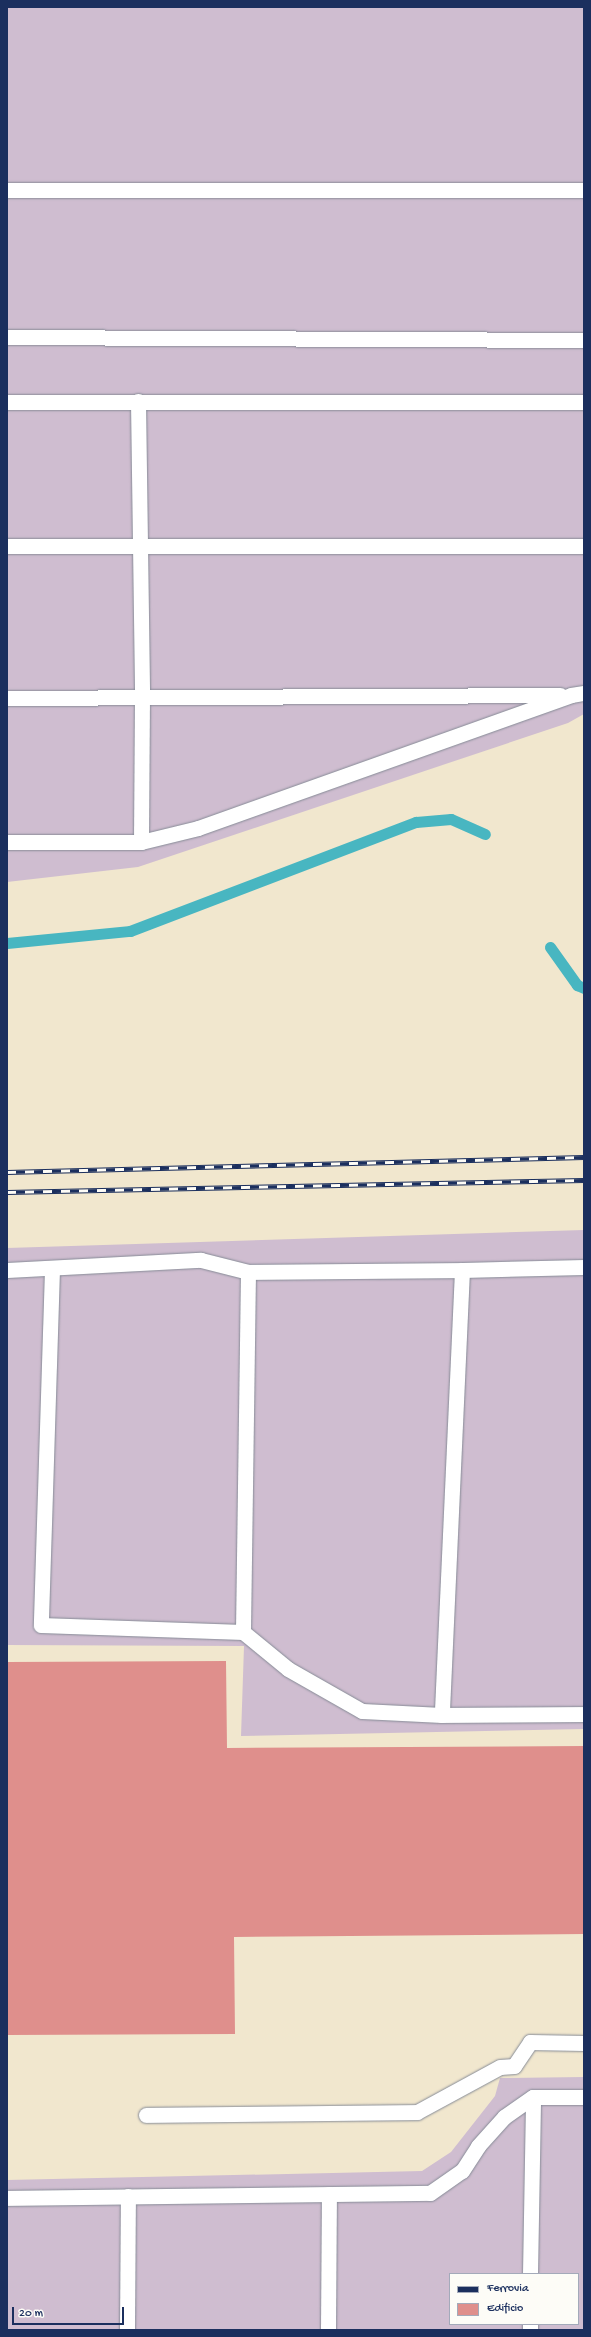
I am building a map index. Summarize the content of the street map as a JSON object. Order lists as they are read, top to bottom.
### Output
{
  "legend": ["Ferrovia", "Edificio"],
  "scale_bar": "20 m"
}
